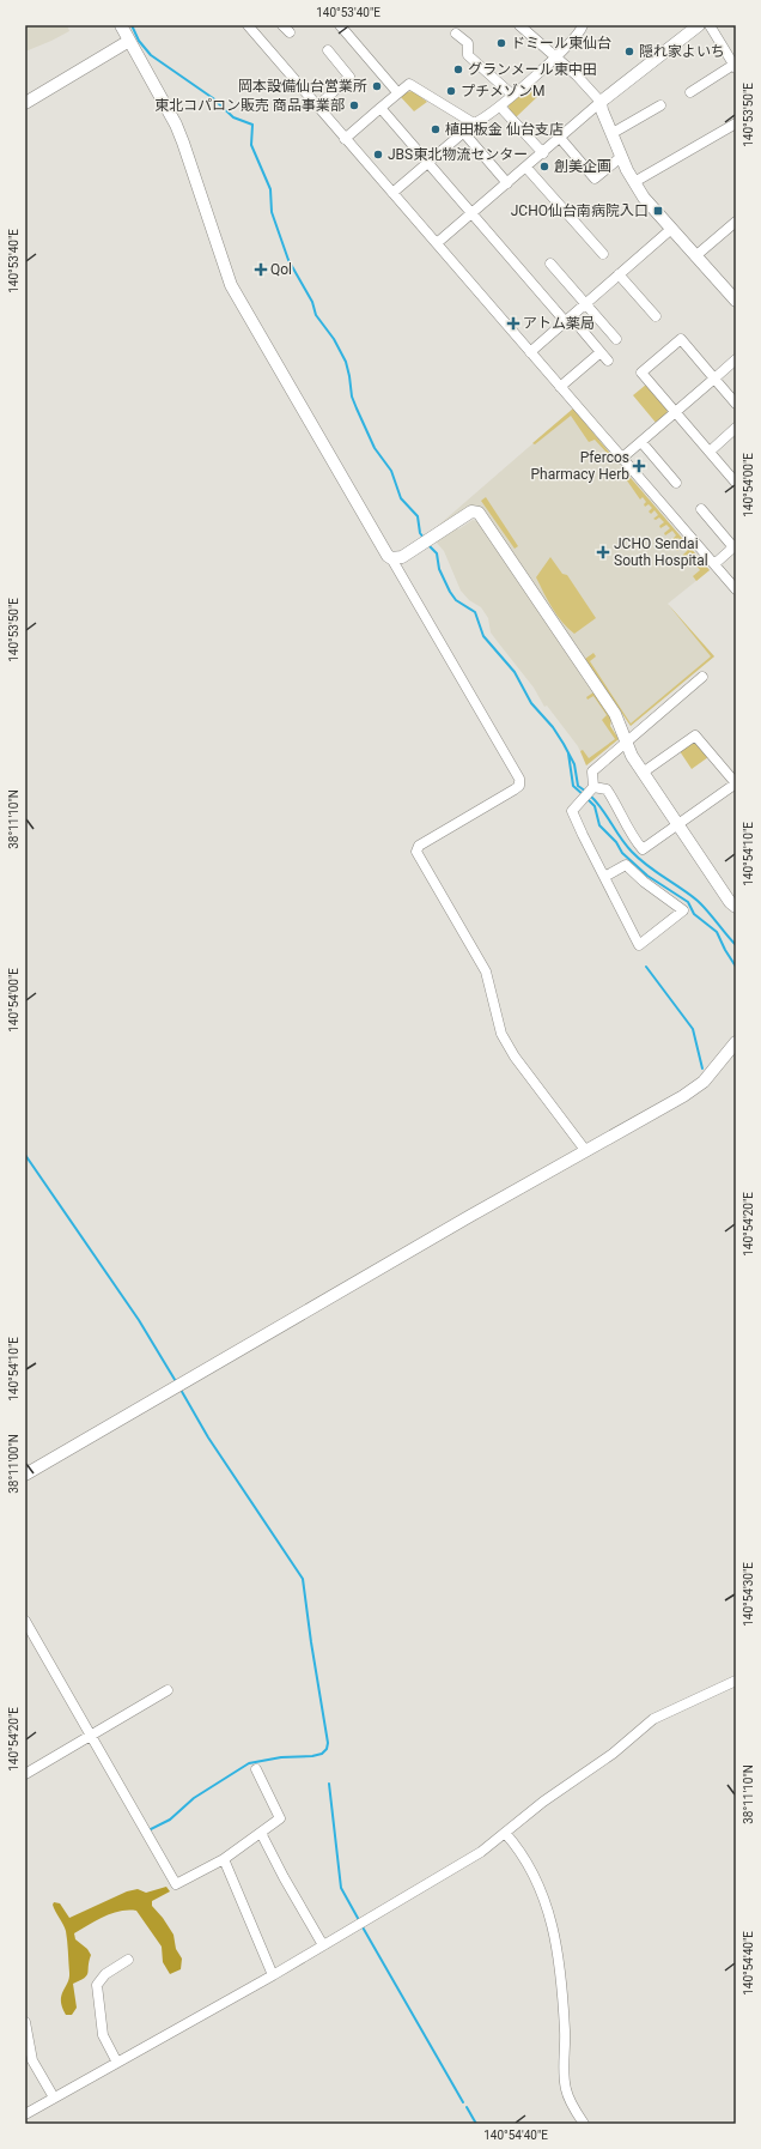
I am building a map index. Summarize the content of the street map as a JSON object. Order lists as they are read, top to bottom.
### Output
{
  "places": {
    "other": [
      "ドミール東仙台",
      "隠れ家よいち",
      "グランメール東中田",
      "岡本設備仙台営業所",
      "プチメゾンM",
      "東北コパロン販売 商品事業部",
      "植田板金 仙台支店",
      "JBS東北物流センター",
      "創美企画"
    ],
    "transit": ["JCHO仙台南病院入口"],
    "health": [
      "Qol",
      "アトム薬局",
      "Pfercos Pharmacy Herb",
      "JCHO Sendai South Hospital"
    ]
  },
  "coordinates": [
    "140°53'40\"E",
    "140°53'50\"E",
    "140°54'00\"E",
    "38°11'10\"N",
    "140°54'10\"E",
    "140°54'20\"E",
    "38°11'00\"N",
    "140°54'30\"E",
    "140°54'40\"E"
  ]
}
